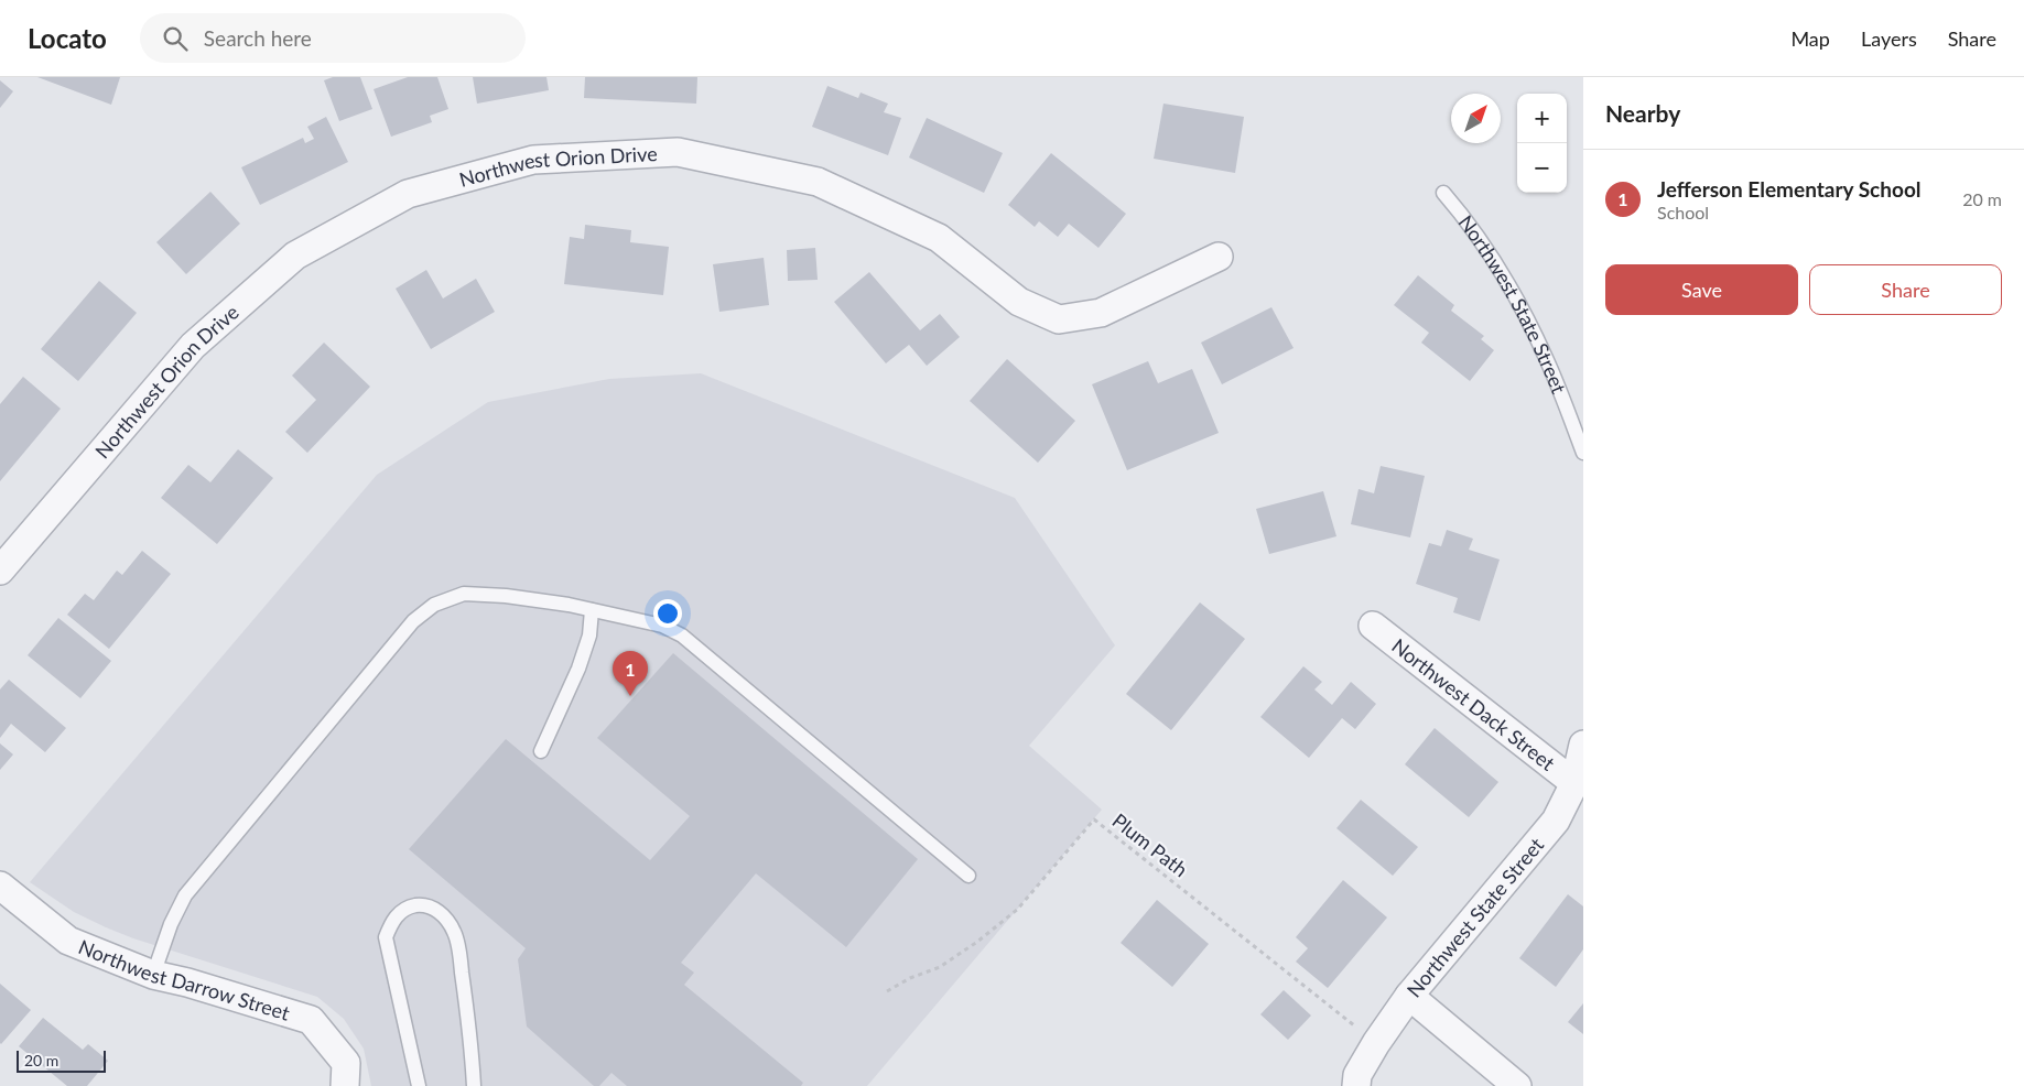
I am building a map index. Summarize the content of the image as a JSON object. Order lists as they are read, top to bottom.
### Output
{
  "streets": {
    "street": [
      "Northwest Orion Drive",
      "Northwest State Street",
      "Northwest Dack Street",
      "Northwest Darrow Street"
    ],
    "path": ["Plum Path"]
  },
  "crossings": [
    ["Northwest State Street", "Northwest Dack Street"],
    ["Northwest State Street", "Plum Path"]
  ],
  "scale_bar": "20 m",
  "north": "top right",
  "page": {
    "header": "Locato",
    "search": "Search here",
    "nav": ["Map", "Layers", "Share"],
    "heading": "Nearby",
    "map_buttons": ["+", "−"],
    "list": [
      {
        "mark": "1",
        "name": "Jefferson Elementary School",
        "note": "School",
        "value": "20 m"
      }
    ],
    "buttons": ["Save", "Share"],
    "pins": "1",
    "scale": "20 m"
  }
}
